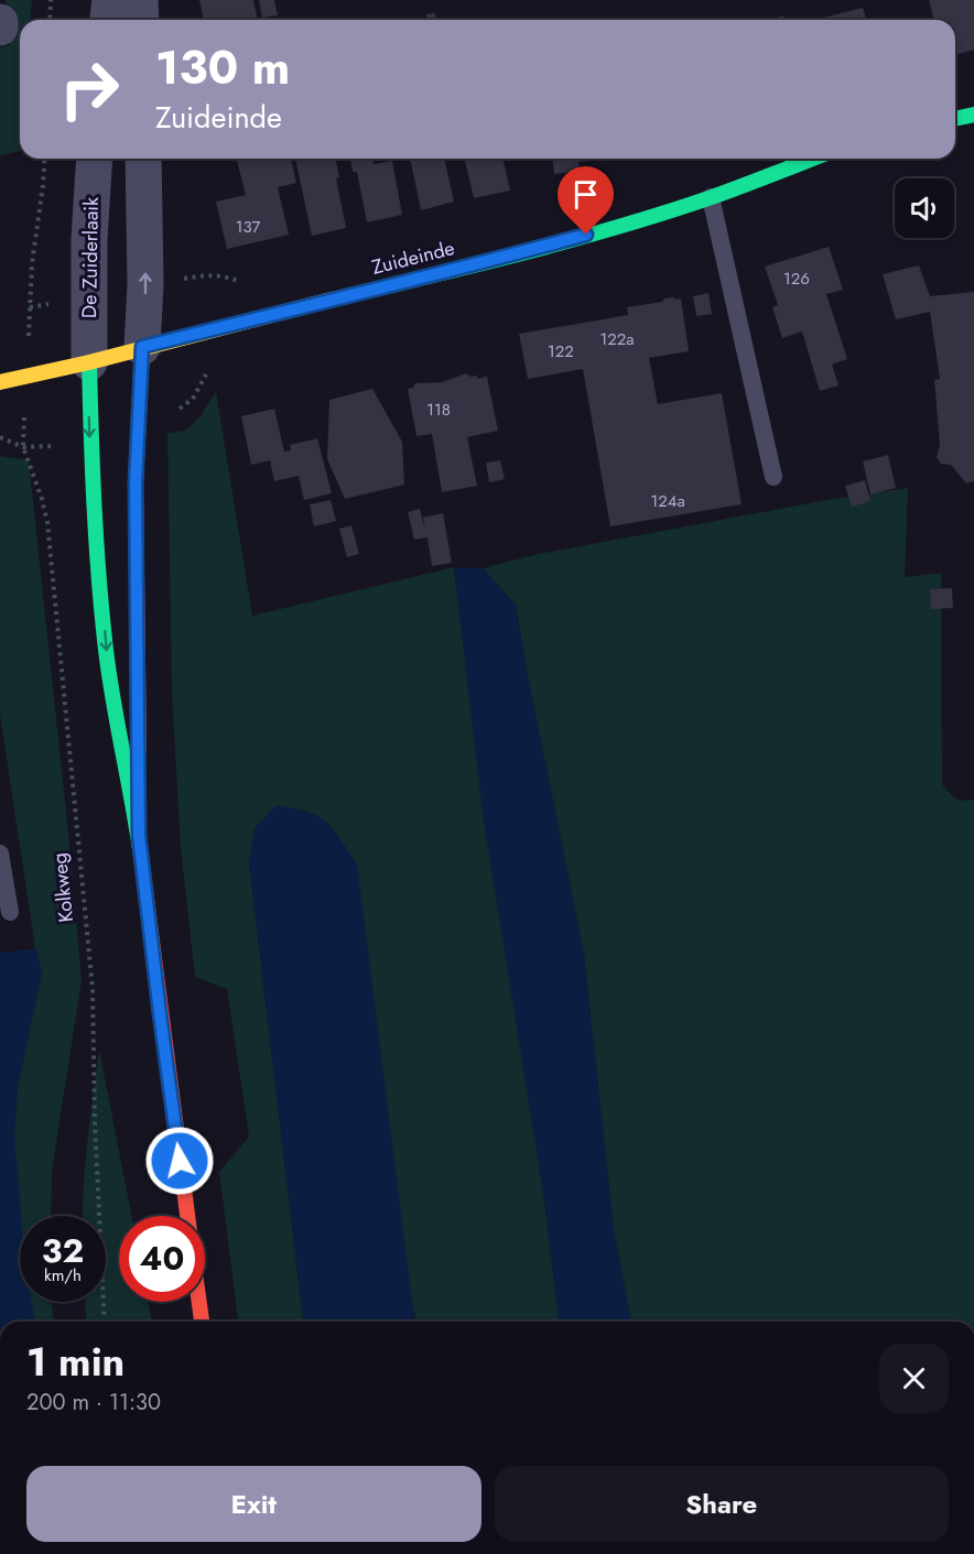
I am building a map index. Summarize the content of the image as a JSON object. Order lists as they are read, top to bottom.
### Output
{
  "streets": {
    "street": ["De Zuiderlaaik", "Zuideinde"],
    "path": ["Kolkweg"]
  },
  "crossings": [
    ["De Zuiderlaaik", "Zuideinde"]
  ],
  "house_numbers": [
    "137",
    "126",
    "122a",
    "122",
    "118",
    "124a"
  ],
  "page": {
    "turn": ["130 m", "Zuideinde"],
    "speed": "32 km/h",
    "limit": "40",
    "heading": ["1 min", "200 m · 11:30"],
    "buttons": ["Exit", "Share"]
  }
}
